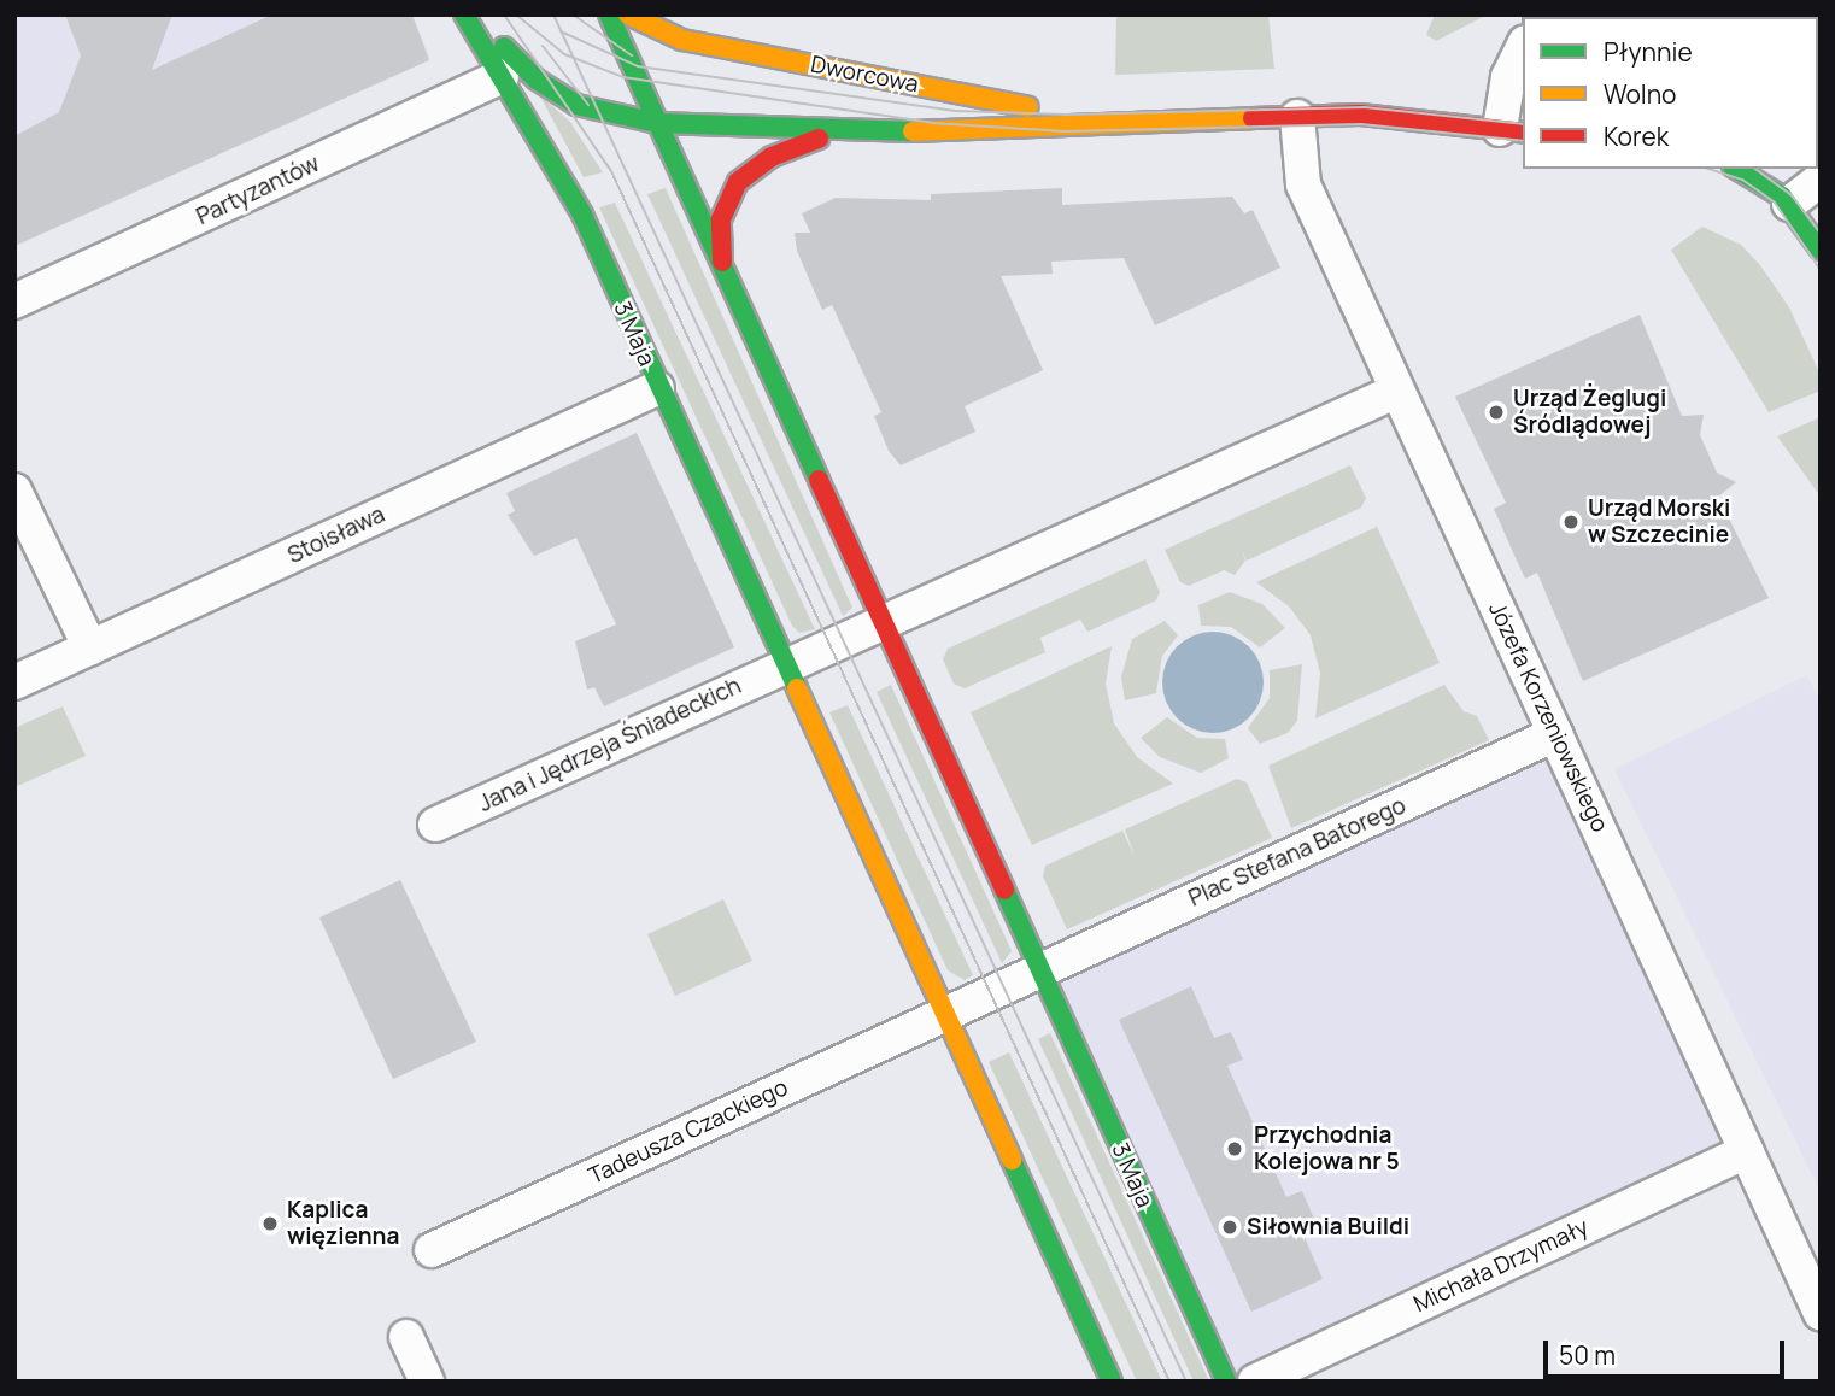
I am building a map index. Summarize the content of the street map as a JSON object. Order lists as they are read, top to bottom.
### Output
{
  "streets": {
    "street": [
      "Dworcowa",
      "Partyzantów",
      "3 Maja",
      "Stoisława",
      "Józefa Korzeniowskiego",
      "Jana i Jędrzeja Śniadeckich",
      "Plac Stefana Batorego",
      "Tadeusza Czackiego",
      "Michała Drzymały"
    ]
  },
  "crossings": [
    ["Dworcowa", "3 Maja"],
    ["Dworcowa", "Józefa Korzeniowskiego"],
    ["Partyzantów", "3 Maja"],
    ["3 Maja", "Stoisława"],
    ["3 Maja", "Jana i Jędrzeja Śniadeckich"],
    ["3 Maja", "Plac Stefana Batorego"],
    ["3 Maja", "Tadeusza Czackiego"],
    ["Józefa Korzeniowskiego", "Plac Stefana Batorego"],
    ["Józefa Korzeniowskiego", "Michała Drzymały"]
  ],
  "places": [
    "Urząd Żeglugi Śródlądowej",
    "Urząd Morski w Szczecinie",
    "Przychodnia Kolejowa nr 5",
    "Kaplica więzienna",
    "Siłownia Buildi"
  ],
  "legend": ["Płynnie", "Wolno", "Korek"],
  "scale_bar": "50 m"
}
